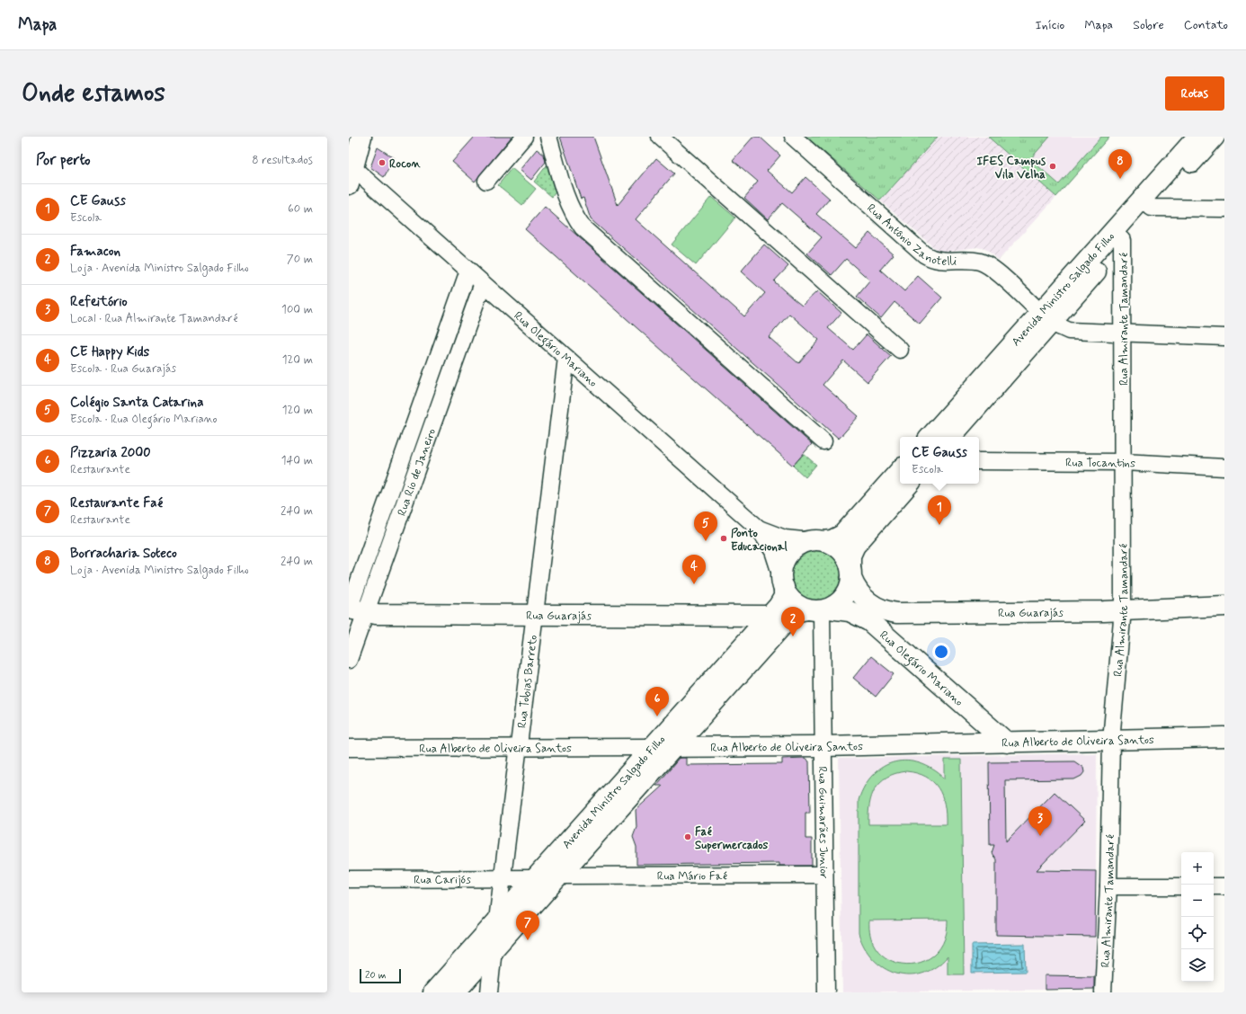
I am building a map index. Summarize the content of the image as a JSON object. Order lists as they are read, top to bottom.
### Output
{
  "streets": {
    "main road": [
      "Avenida Ministro Salgado Filho",
      "Rua Olegário Mariano",
      "Rua Guarajás",
      "Rua Alberto de Oliveira Santos"
    ],
    "street": [
      "Rua Antônio Zanotelli",
      "Rua Almirante Tamandaré",
      "Rua Tocantins",
      "Rua Rio de Janeiro",
      "Rua Tobias Barreto",
      "Rua Guimarães Junior",
      "Rua Mário Faé",
      "Rua Carijós"
    ]
  },
  "crossings": [
    ["Rua Antônio Zanotelli", "Avenida Ministro Salgado Filho"],
    ["Rua Antônio Zanotelli", "Rua Almirante Tamandaré"],
    ["Avenida Ministro Salgado Filho", "Rua Almirante Tamandaré"],
    ["Avenida Ministro Salgado Filho", "Rua Olegário Mariano"],
    ["Avenida Ministro Salgado Filho", "Rua Guarajás"],
    ["Avenida Ministro Salgado Filho", "Rua Tobias Barreto"],
    ["Avenida Ministro Salgado Filho", "Rua Alberto de Oliveira Santos"],
    ["Avenida Ministro Salgado Filho", "Rua Guimarães Junior"],
    ["Avenida Ministro Salgado Filho", "Rua Mário Faé"],
    ["Avenida Ministro Salgado Filho", "Rua Carijós"],
    ["Rua Almirante Tamandaré", "Rua Tocantins"],
    ["Rua Almirante Tamandaré", "Rua Guarajás"],
    ["Rua Almirante Tamandaré", "Rua Alberto de Oliveira Santos"],
    ["Rua Olegário Mariano", "Rua Rio de Janeiro"],
    ["Rua Olegário Mariano", "Rua Guarajás"],
    ["Rua Olegário Mariano", "Rua Tobias Barreto"],
    ["Rua Olegário Mariano", "Rua Alberto de Oliveira Santos"],
    ["Rua Olegário Mariano", "Rua Guimarães Junior"],
    ["Rua Rio de Janeiro", "Rua Guarajás"],
    ["Rua Guarajás", "Rua Tobias Barreto"],
    ["Rua Guarajás", "Rua Guimarães Junior"],
    ["Rua Tobias Barreto", "Rua Alberto de Oliveira Santos"],
    ["Rua Tobias Barreto", "Rua Carijós"],
    ["Rua Alberto de Oliveira Santos", "Rua Guimarães Junior"],
    ["Rua Guimarães Junior", "Rua Mário Faé"]
  ],
  "places": [
    "Rocon",
    "IFES Campus Vila Velha",
    "Ponto Educacional",
    "Faé Supermercados"
  ],
  "scale_bar": "20 m",
  "page": {
    "header": "Mapa",
    "nav": [
      "Início",
      "Mapa",
      "Sobre",
      "Contato"
    ],
    "buttons": "Rotas",
    "title": "Onde estamos",
    "heading": ["Por perto", "8 resultados"],
    "pins": [
      "8",
      "1",
      "5",
      "4",
      "2",
      "6",
      "3",
      "7"
    ],
    "list": [
      {
        "mark": "1",
        "name": "CE Gauss",
        "note": "Escola",
        "value": "60 m"
      },
      {
        "mark": "2",
        "name": "Famacon",
        "note": "Loja · Avenida Ministro Salgado Filho",
        "value": "70 m"
      },
      {
        "mark": "3",
        "name": "Refeitório",
        "note": "Local · Rua Almirante Tamandaré",
        "value": "100 m"
      },
      {
        "mark": "4",
        "name": "CE Happy Kids",
        "note": "Escola · Rua Guarajás",
        "value": "120 m"
      },
      {
        "mark": "5",
        "name": "Colégio Santa Catarina",
        "note": "Escola · Rua Olegário Mariano",
        "value": "120 m"
      },
      {
        "mark": "6",
        "name": "Pizzaria 2000",
        "note": "Restaurante",
        "value": "140 m"
      },
      {
        "mark": "7",
        "name": "Restaurante Faé",
        "note": "Restaurante",
        "value": "240 m"
      },
      {
        "mark": "8",
        "name": "Borracharia Soteco",
        "note": "Loja · Avenida Ministro Salgado Filho",
        "value": "240 m"
      }
    ],
    "popup": ["CE Gauss", "Escola"],
    "map_buttons": ["+", "−"],
    "scale": "20 m"
  }
}
